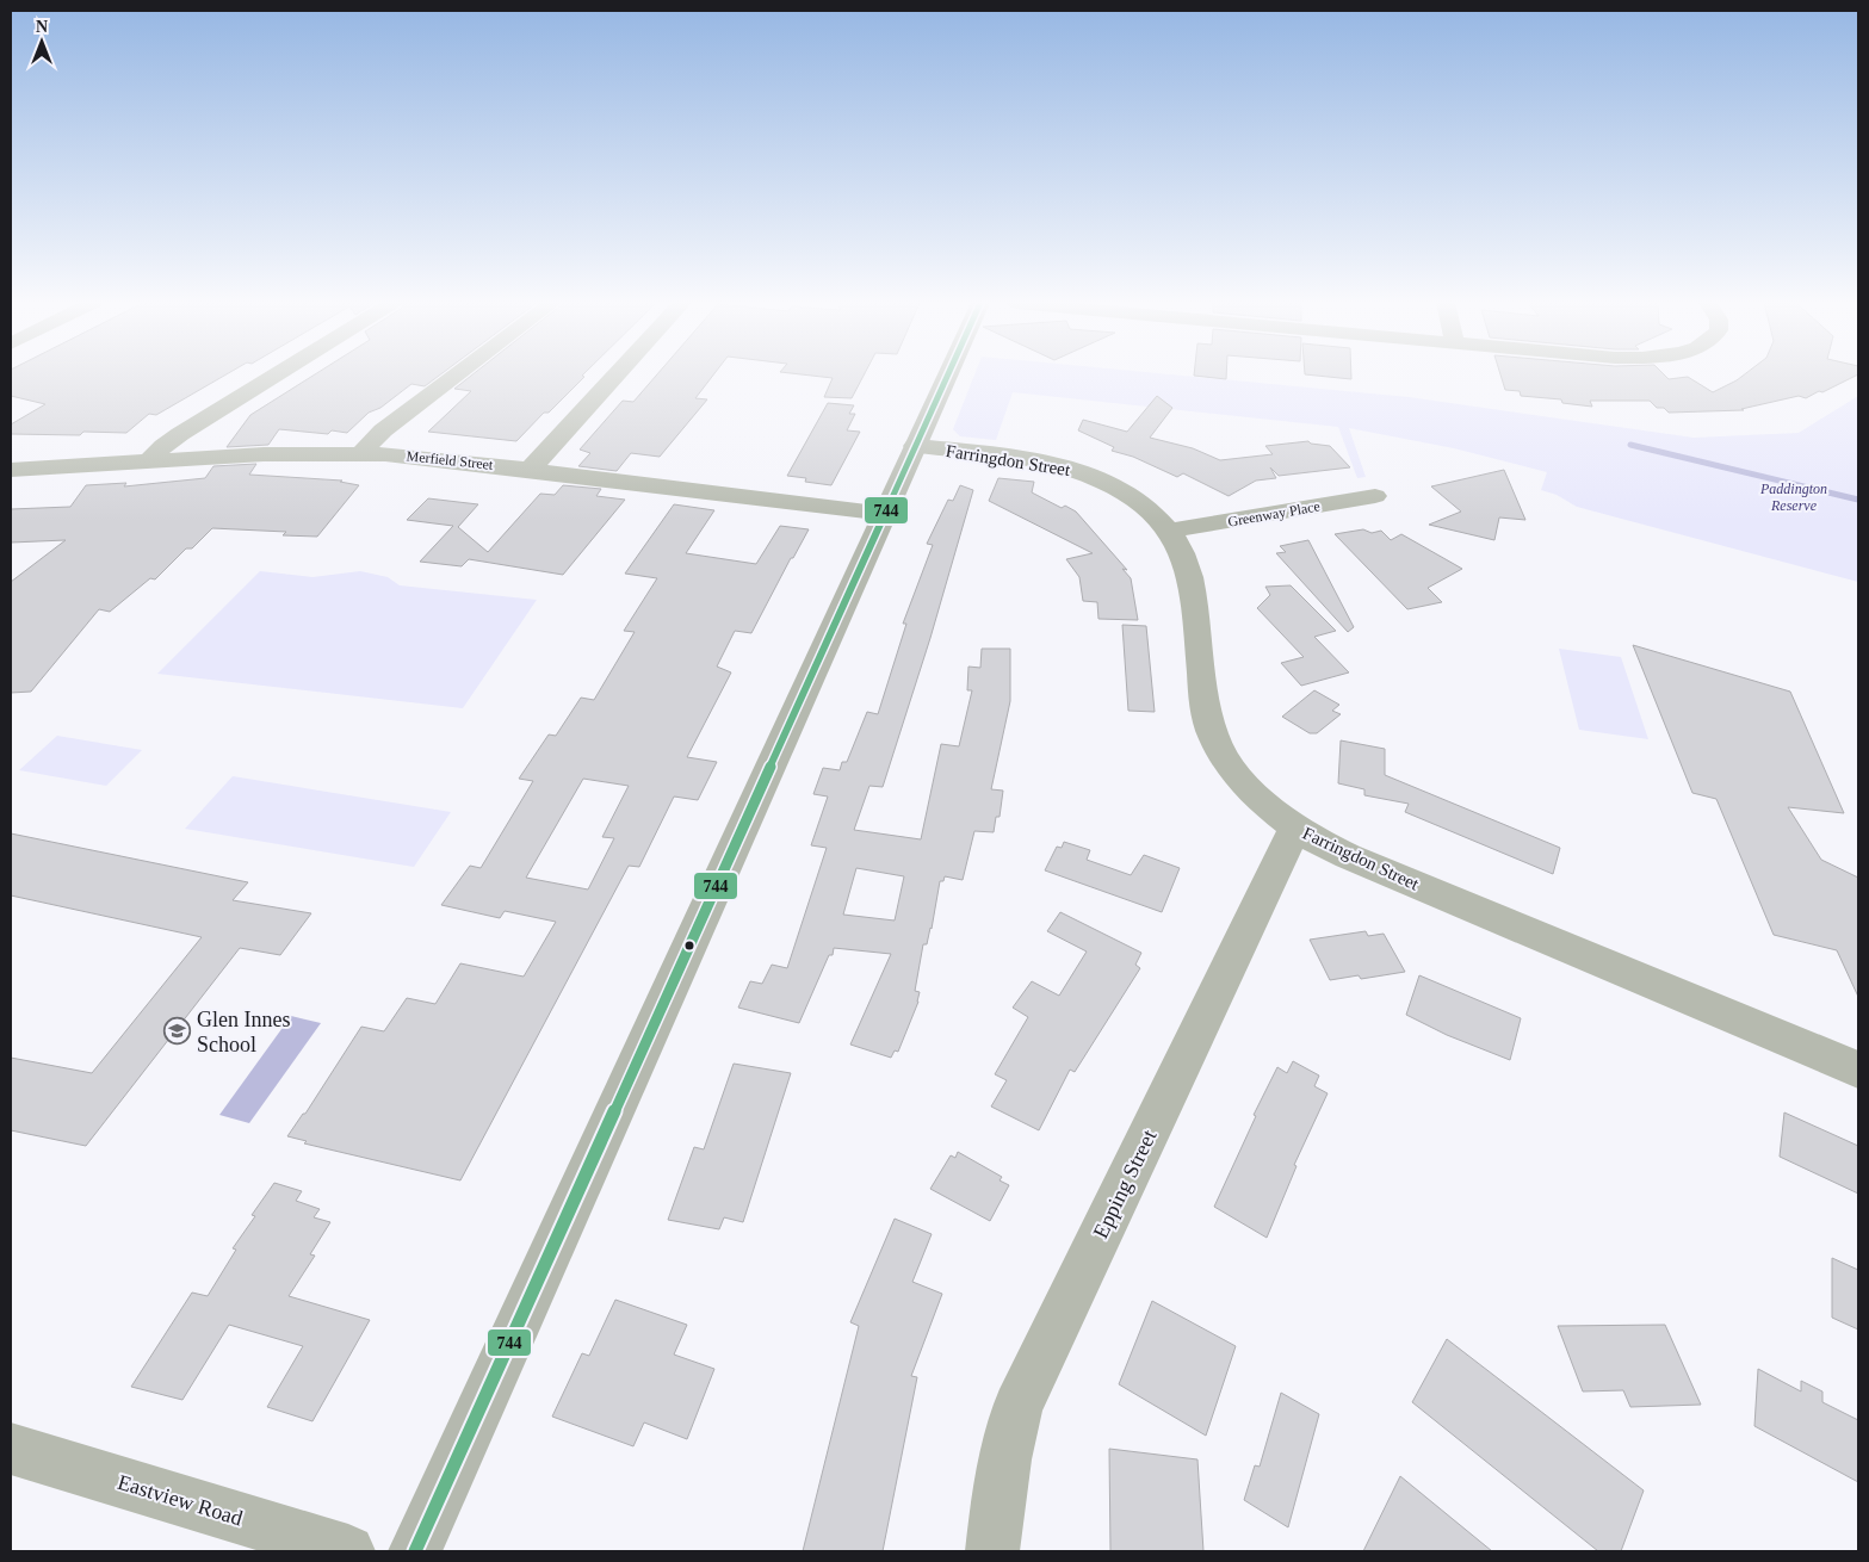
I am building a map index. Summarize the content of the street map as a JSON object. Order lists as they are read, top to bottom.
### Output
{
  "streets": {
    "street": [
      "Merfield Street",
      "Farringdon Street",
      "Greenway Place",
      "Epping Street",
      "Eastview Road"
    ]
  },
  "crossings": [
    ["Farringdon Street", "Greenway Place"],
    ["Farringdon Street", "Epping Street"]
  ],
  "parks": ["Paddington Reserve"],
  "places": {
    "school or university": ["Glen Innes School"]
  },
  "lines": ["transit line 744"],
  "north": "top"
}
